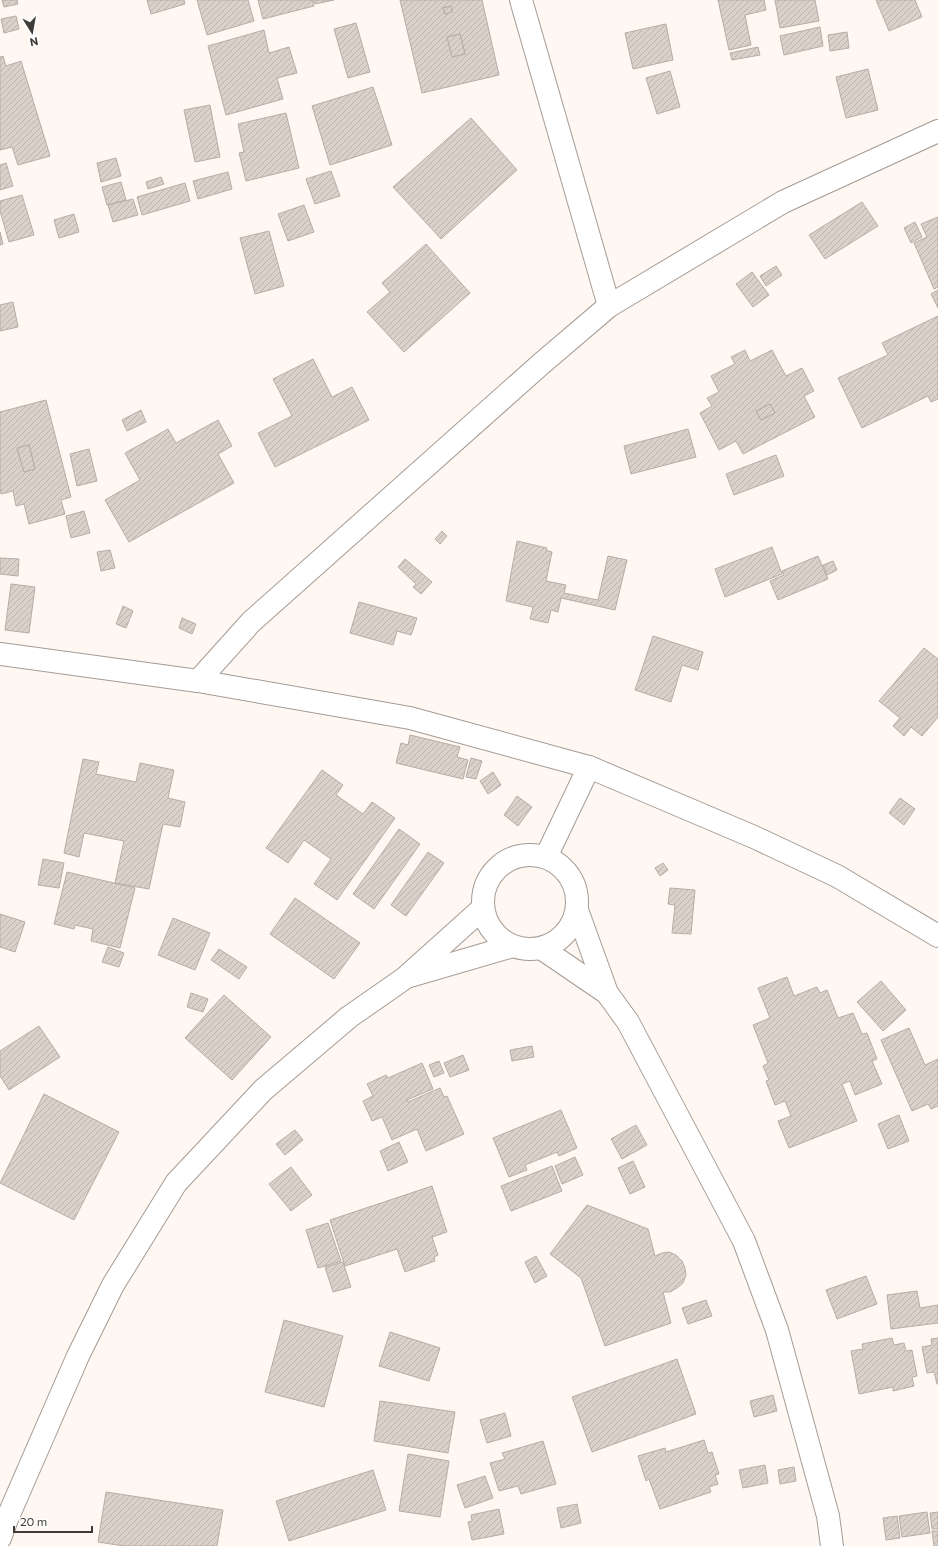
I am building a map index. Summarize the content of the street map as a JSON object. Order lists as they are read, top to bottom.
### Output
{
  "scale_bar": "20 m",
  "north": "bottom"
}
